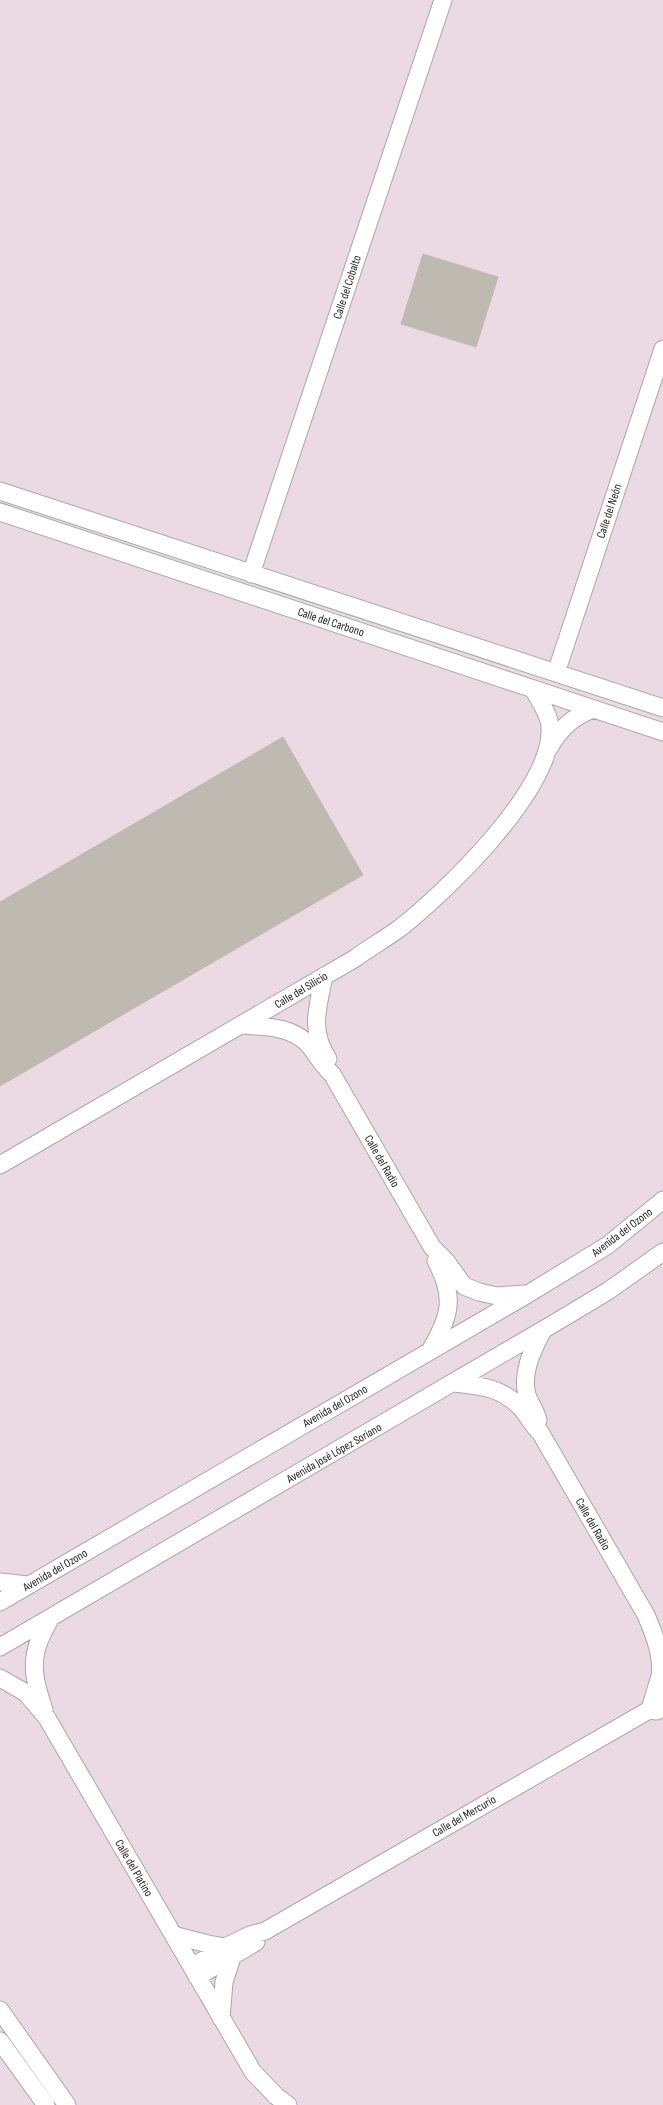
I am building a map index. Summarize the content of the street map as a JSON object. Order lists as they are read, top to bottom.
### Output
{
  "streets": {
    "street": [
      "Calle del Cobalto",
      "Calle del Neón",
      "Calle del Carbono",
      "Calle del Silicio",
      "Calle del Radio",
      "Avenida del Ozono",
      "Avenida José López Soriano",
      "Calle del Mercurio",
      "Calle del Platino"
    ]
  },
  "crossings": [
    ["Calle del Cobalto", "Calle del Carbono"],
    ["Calle del Neón", "Calle del Carbono"],
    ["Calle del Carbono", "Calle del Silicio"],
    ["Calle del Silicio", "Calle del Radio"],
    ["Calle del Radio", "Avenida del Ozono"],
    ["Calle del Radio", "Avenida José López Soriano"],
    ["Calle del Radio", "Calle del Mercurio"],
    ["Avenida José López Soriano", "Calle del Platino"],
    ["Calle del Mercurio", "Calle del Platino"]
  ]
}
